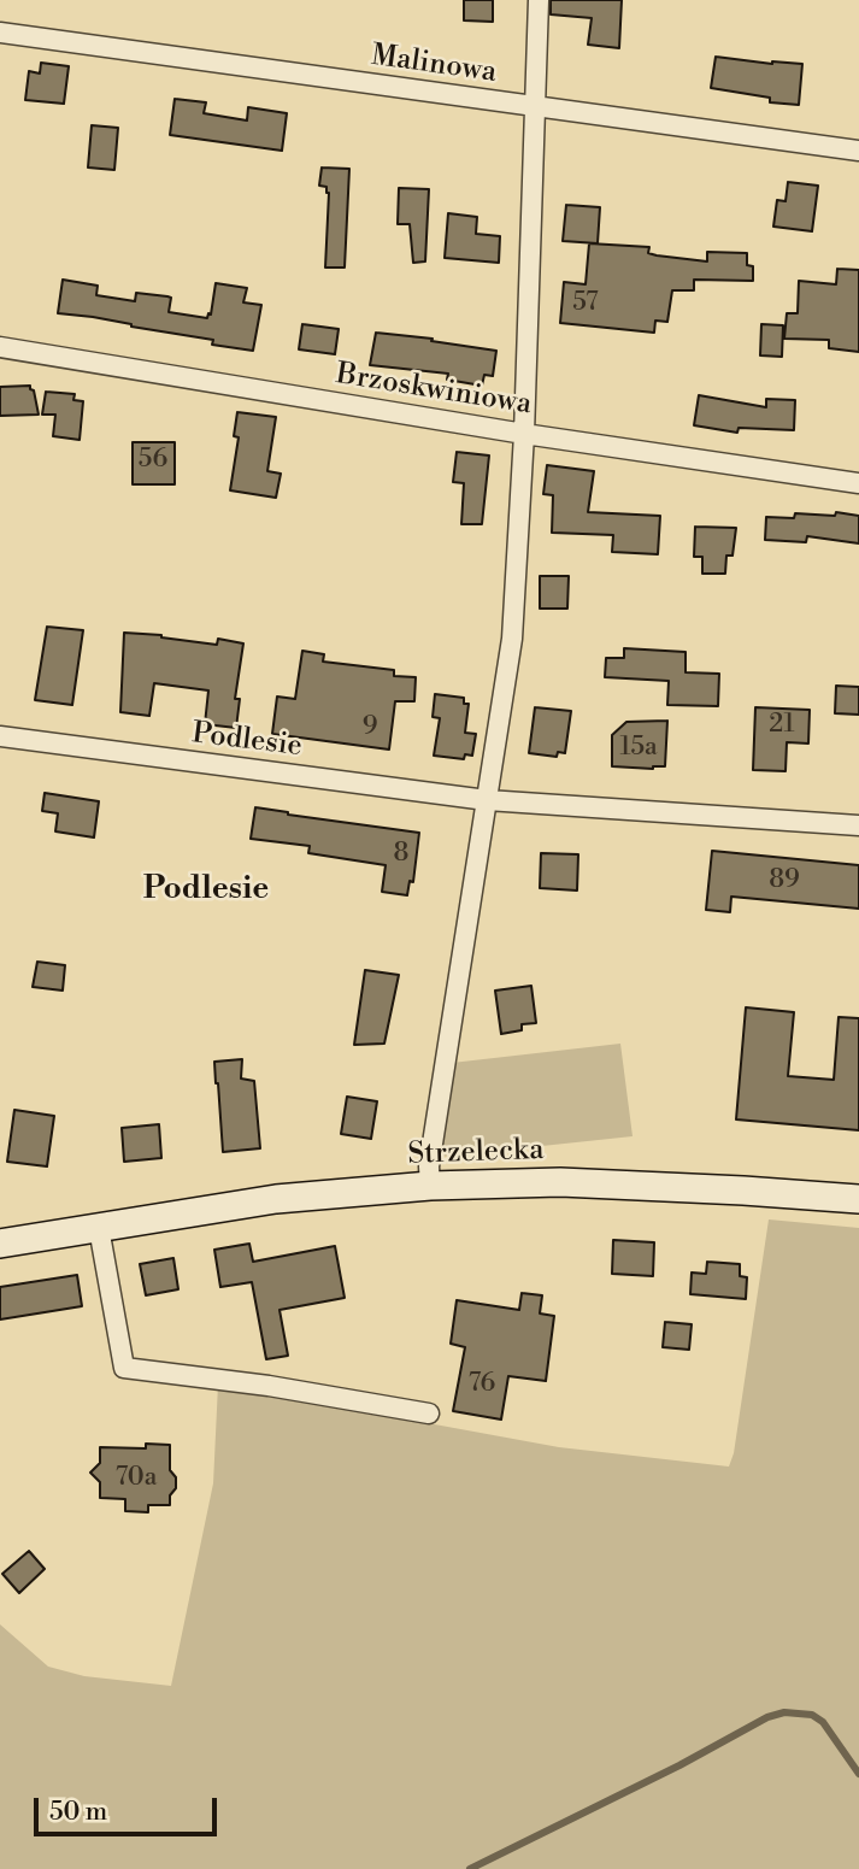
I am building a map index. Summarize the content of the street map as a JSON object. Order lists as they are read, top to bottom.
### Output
{
  "streets": {
    "street": [
      "Malinowa",
      "Brzoskwiniowa",
      "Podlesie",
      "Strzelecka"
    ]
  },
  "districts": ["Podlesie"],
  "house_numbers": [
    "57",
    "56",
    "21",
    "9",
    "15a",
    "8",
    "89",
    "76",
    "70a"
  ],
  "scale_bar": "50 m"
}
